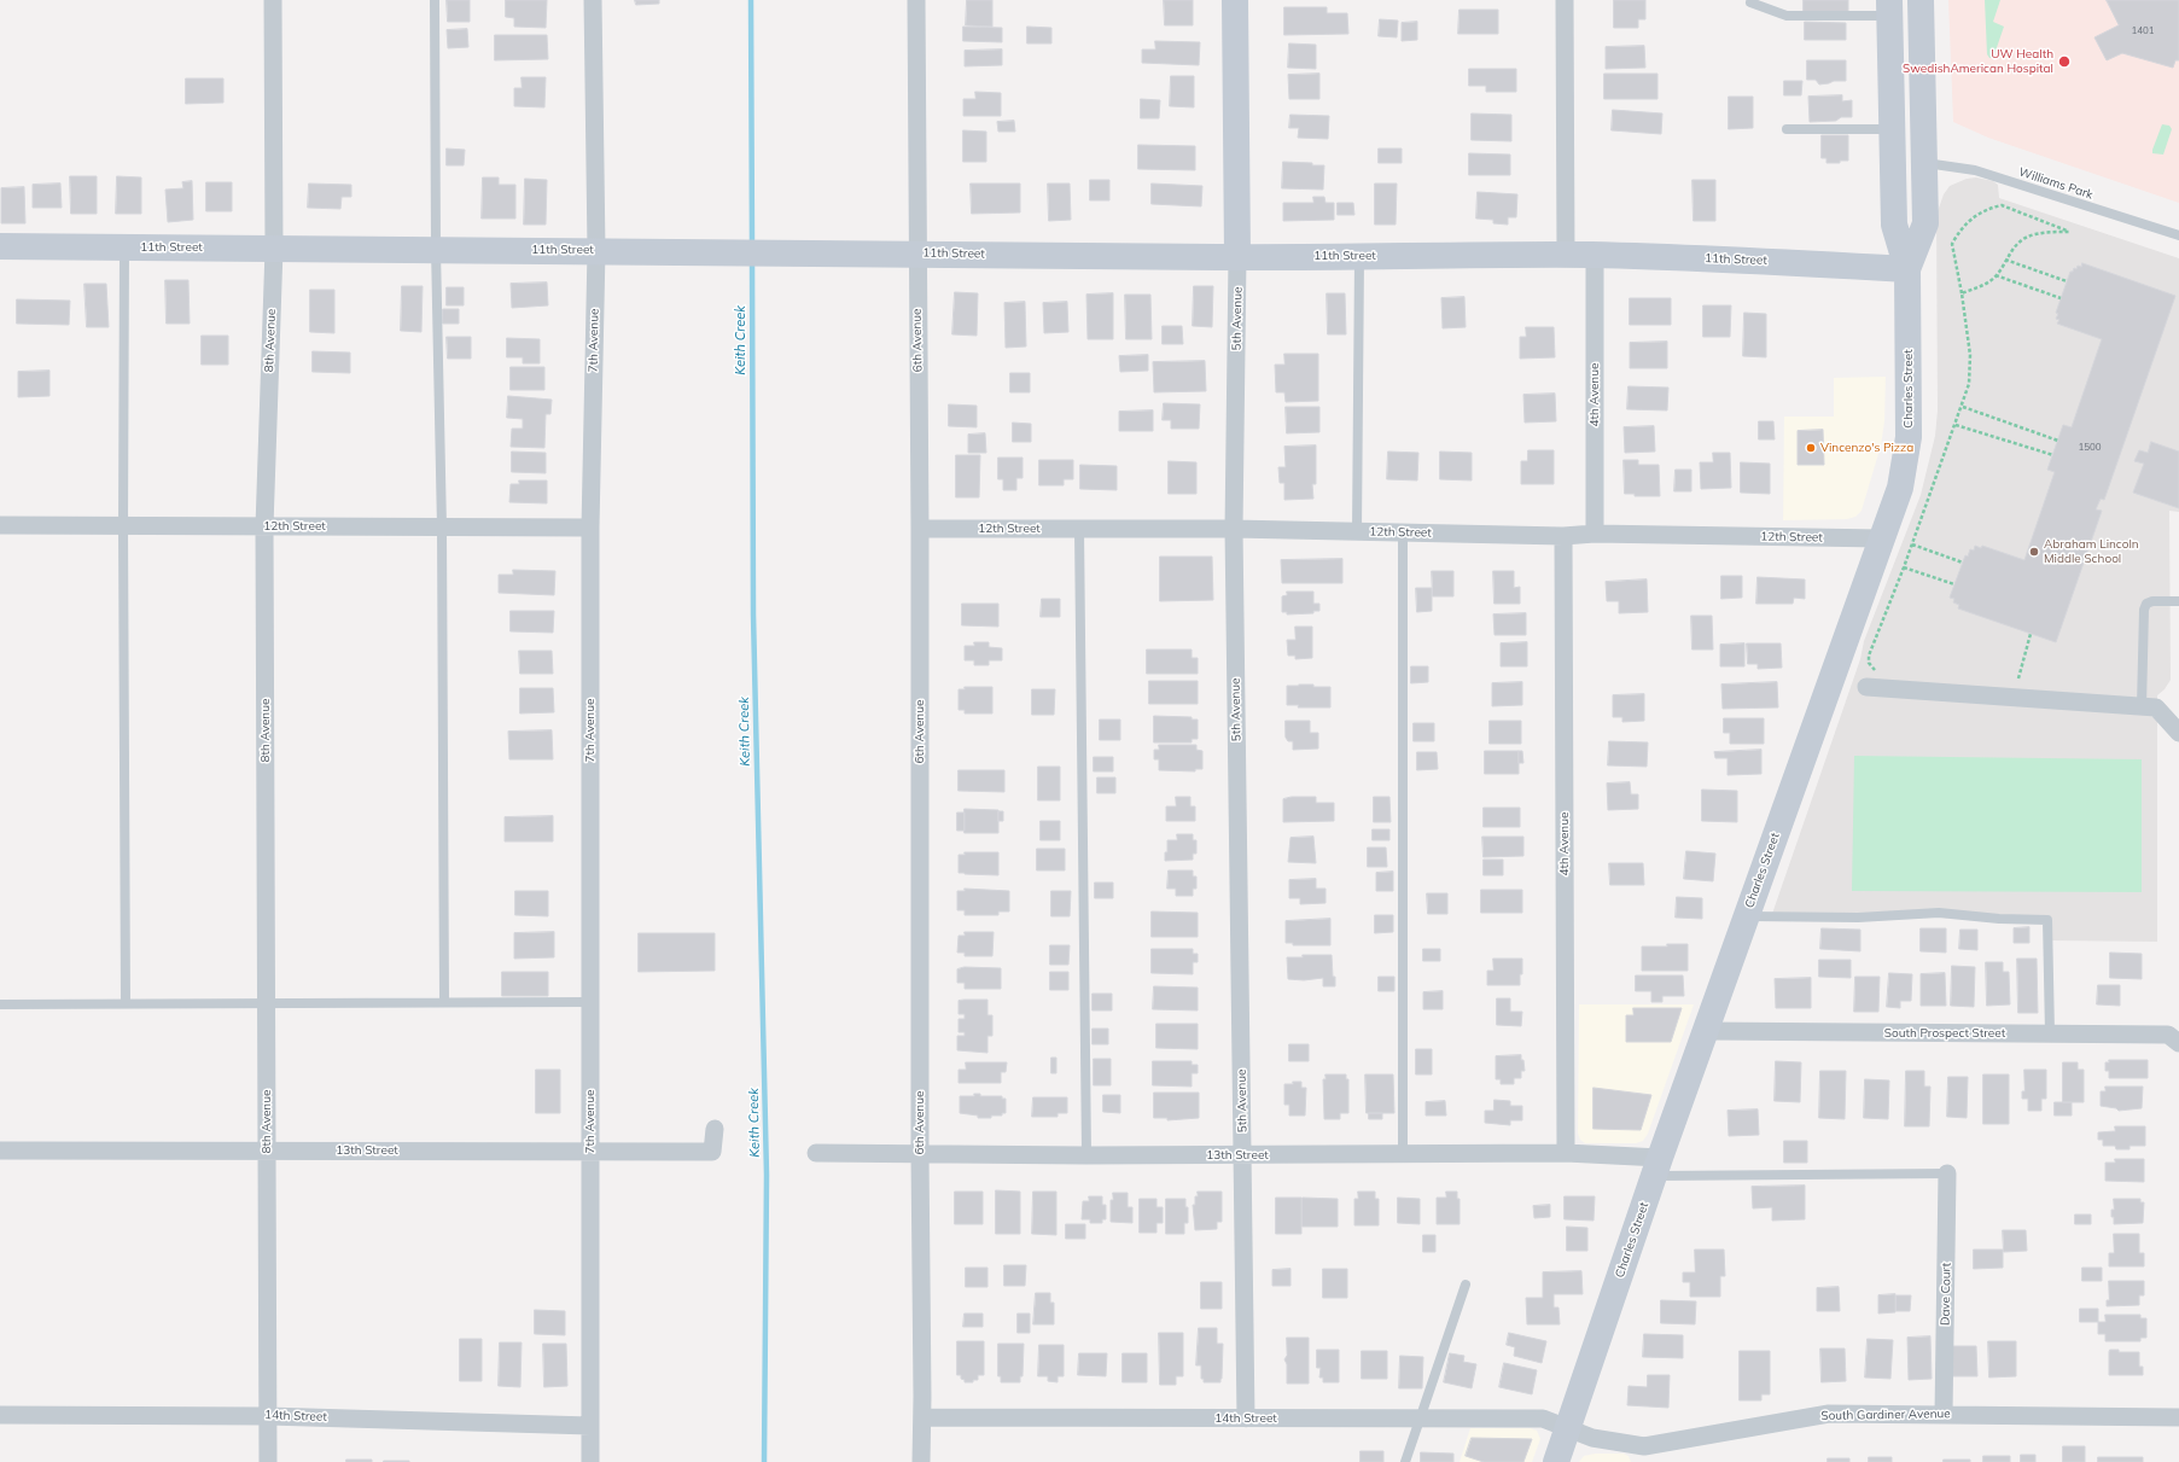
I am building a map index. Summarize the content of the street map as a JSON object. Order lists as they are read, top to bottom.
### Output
{
  "streets": {
    "main road": ["11th Street", "5th Avenue", "Charles Street"],
    "street": [
      "8th Avenue",
      "7th Avenue",
      "6th Avenue",
      "4th Avenue",
      "12th Street",
      "South Prospect Street",
      "13th Street",
      "Dave Court",
      "South Gardiner Avenue",
      "14th Street"
    ],
    "lane": ["Williams Park"]
  },
  "crossings": [
    ["Williams Park", "Charles Street"],
    ["11th Street", "5th Avenue"],
    ["11th Street", "8th Avenue"],
    ["11th Street", "7th Avenue"],
    ["11th Street", "6th Avenue"],
    ["11th Street", "Charles Street"],
    ["11th Street", "4th Avenue"],
    ["5th Avenue", "12th Street"],
    ["5th Avenue", "13th Street"],
    ["5th Avenue", "14th Street"],
    ["8th Avenue", "12th Street"],
    ["8th Avenue", "13th Street"],
    ["8th Avenue", "14th Street"],
    ["7th Avenue", "12th Street"],
    ["7th Avenue", "13th Street"],
    ["7th Avenue", "14th Street"],
    ["6th Avenue", "12th Street"],
    ["6th Avenue", "13th Street"],
    ["6th Avenue", "14th Street"],
    ["Charles Street", "12th Street"],
    ["Charles Street", "South Prospect Street"],
    ["Charles Street", "13th Street"],
    ["Charles Street", "South Gardiner Avenue"],
    ["Charles Street", "14th Street"],
    ["4th Avenue", "12th Street"],
    ["4th Avenue", "13th Street"],
    ["Dave Court", "South Gardiner Avenue"],
    ["South Gardiner Avenue", "14th Street"]
  ],
  "water": ["Keith Creek"],
  "places": ["UW Health SwedishAmerican Hospital", "Vincenzo's Pizza", "Abraham Lincoln Middle School"],
  "house_numbers": ["1401", "1500"]
}
